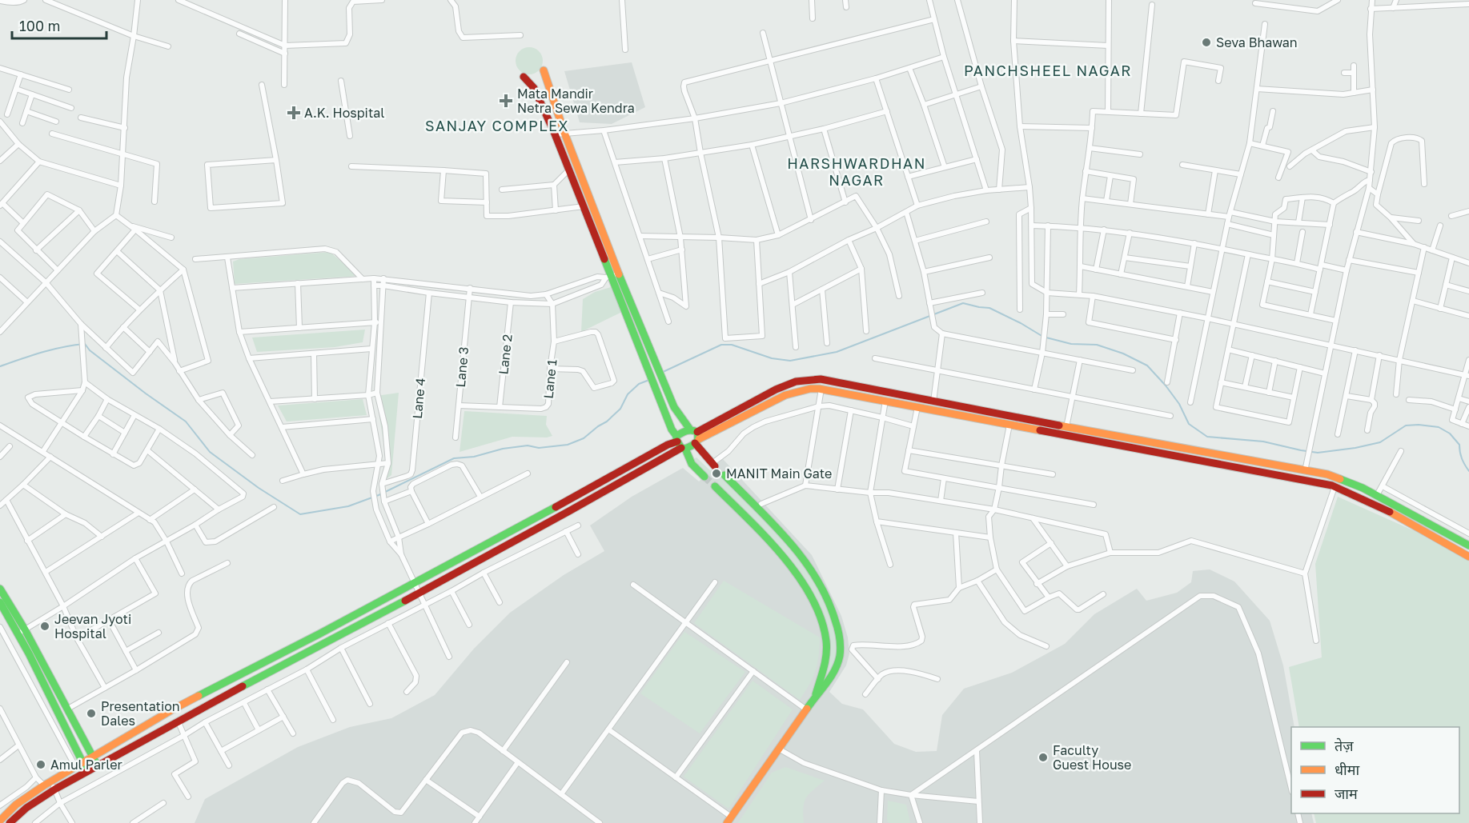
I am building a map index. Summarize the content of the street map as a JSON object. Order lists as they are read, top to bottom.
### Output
{
  "streets": {
    "street": [
      "Lane 2",
      "Lane 3",
      "Lane 1",
      "Lane 4"
    ]
  },
  "crossings": [
    ["Lane 2", "Lane 1"],
    ["Lane 3", "Lane 1"]
  ],
  "districts": ["PANCHSHEEL NAGAR", "SANJAY COMPLEX", "HARSHWARDHAN NAGAR"],
  "places": {
    "other": [
      "Seva Bhawan",
      "MANIT Main Gate",
      "Jeevan Jyoti Hospital",
      "Presentation Dales",
      "Faculty Guest House",
      "Amul Parler"
    ],
    "health": ["Mata Mandir Netra Sewa Kendra", "A.K. Hospital"]
  },
  "legend": ["तेज़", "धीमा", "जाम"],
  "scale_bar": "100 m"
}
